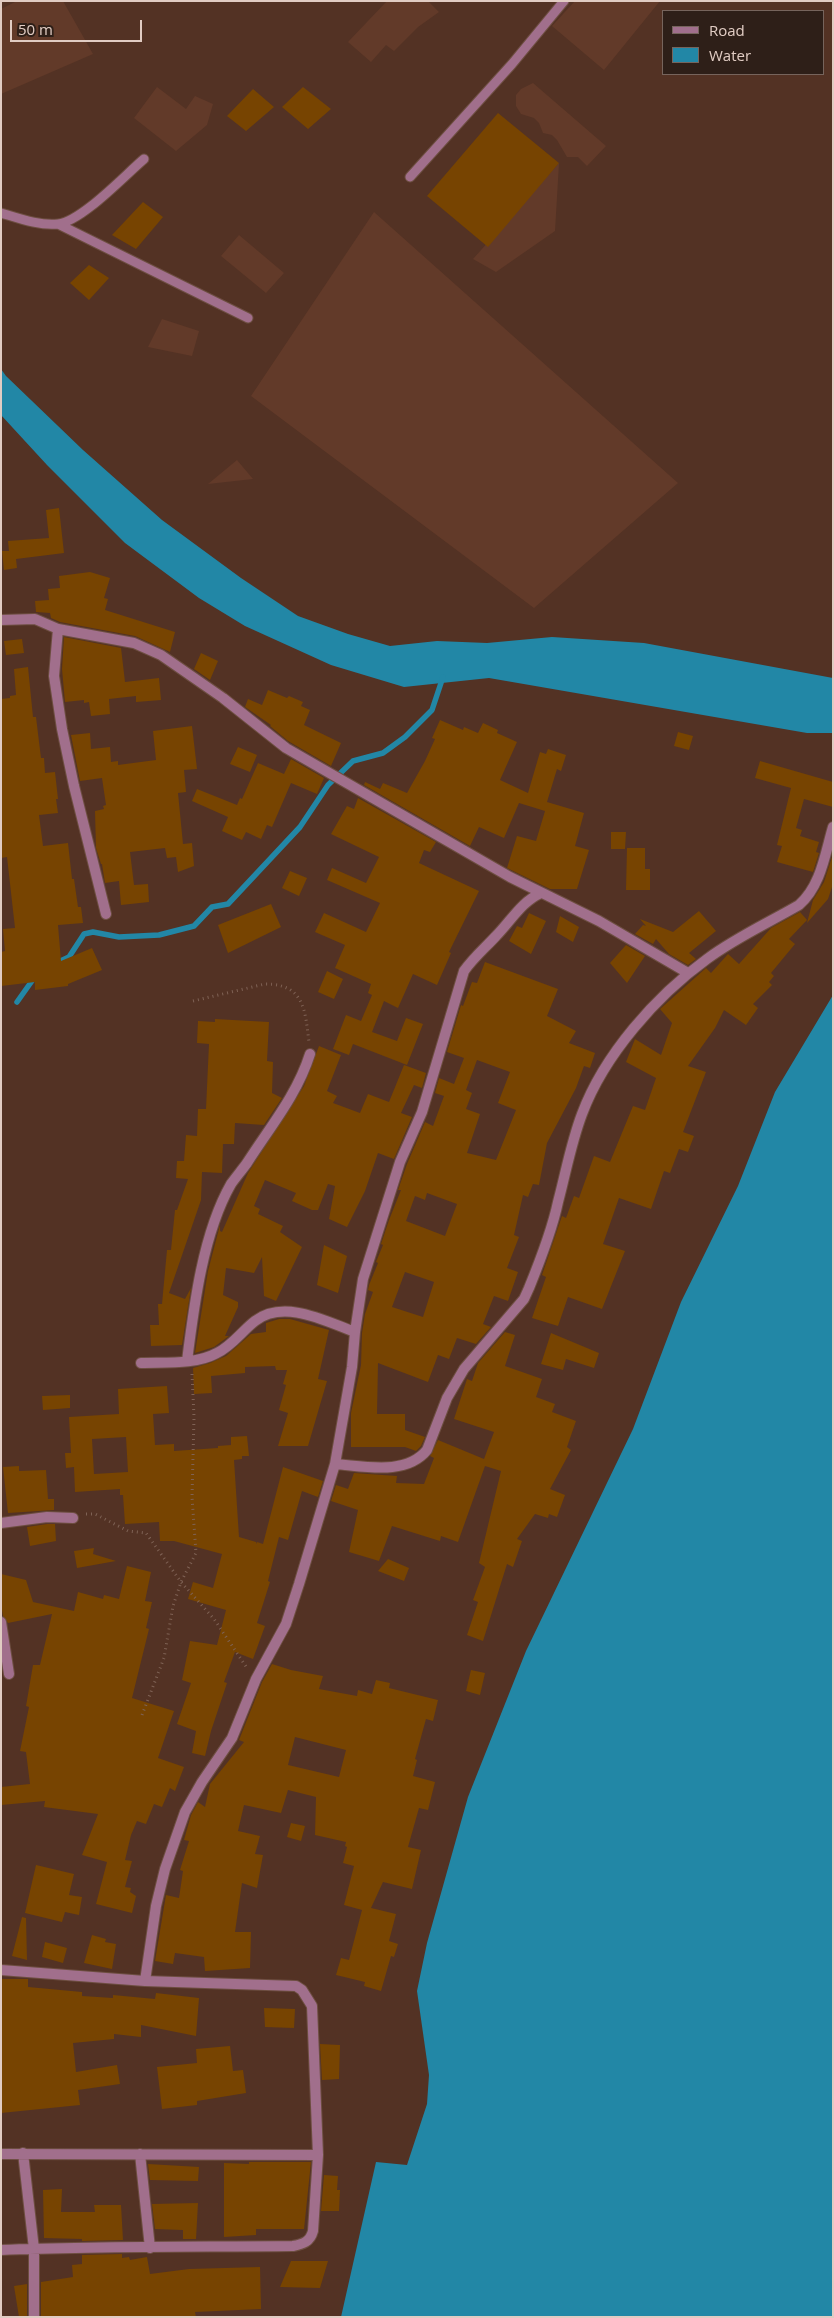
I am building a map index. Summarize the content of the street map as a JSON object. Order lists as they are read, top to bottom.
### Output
{
  "legend": ["Road", "Water"],
  "scale_bar": "50 m"
}
